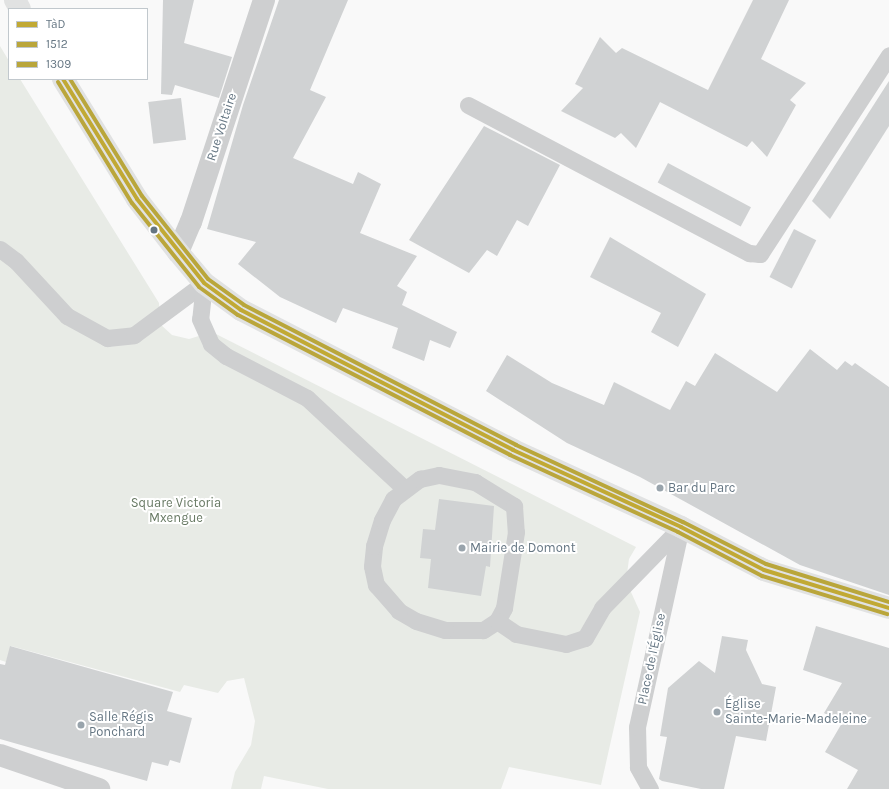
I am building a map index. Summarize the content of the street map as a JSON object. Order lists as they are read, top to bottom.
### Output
{
  "streets": {
    "street": ["Rue Voltaire"],
    "lane": ["Place de l'Église"]
  },
  "parks": ["Square Victoria Mxengue"],
  "places": [
    "Bar du Parc",
    "Mairie de Domont",
    "Église Sainte-Marie-Madeleine",
    "Salle Régis Ponchard"
  ],
  "lines": ["transit line TàD", "transit line 1309", "transit line 1512"],
  "legend": ["TàD", "1512", "1309"]
}
